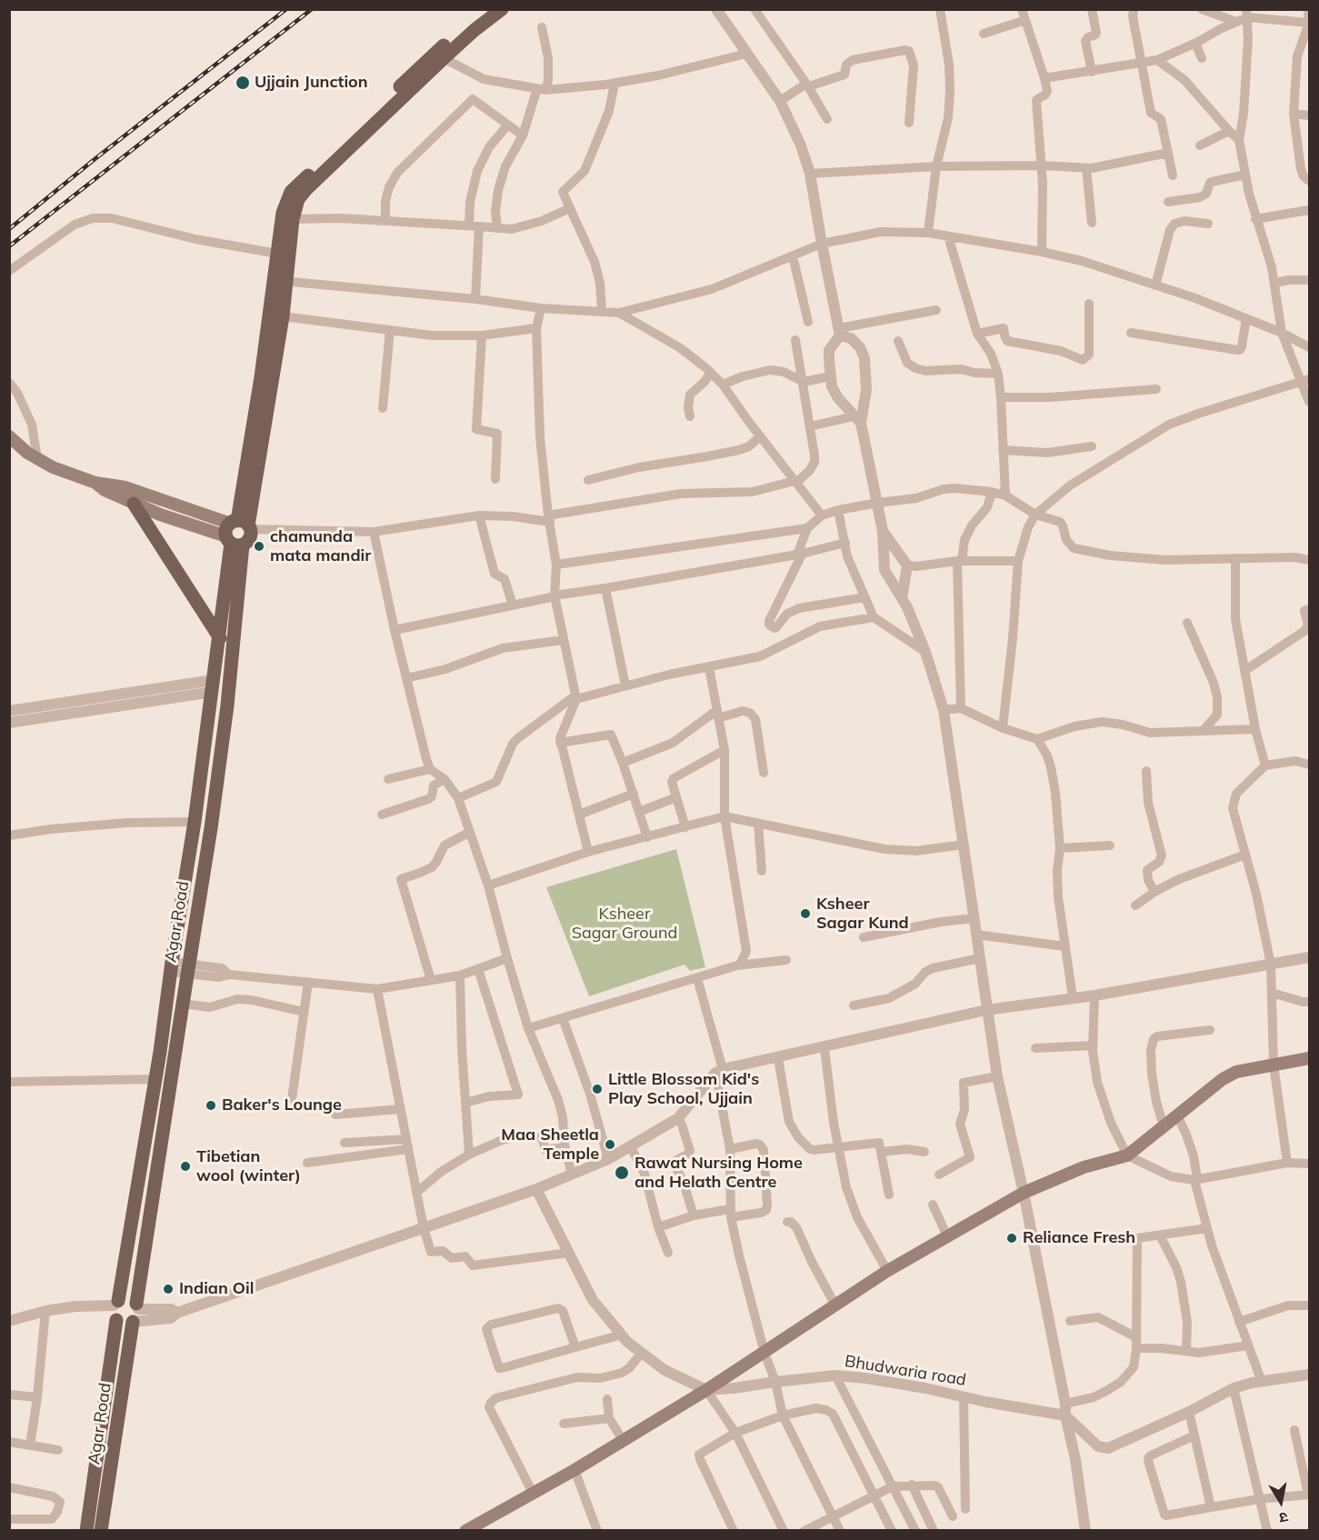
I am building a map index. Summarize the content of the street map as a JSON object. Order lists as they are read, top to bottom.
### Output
{
  "streets": {
    "main road": ["Agar Road"],
    "street": ["Bhudwaria road"]
  },
  "parks": ["Ksheer Sagar Ground"],
  "places": [
    "Ujjain Junction",
    "chamunda mata mandir",
    "Ksheer Sagar Kund",
    "Little Blossom Kid's Play School, Ujjain",
    "Baker's Lounge",
    "Maa Sheetla Temple",
    "Tibetian wool (winter)",
    "Rawat Nursing Home and Helath Centre",
    "Reliance Fresh",
    "Indian Oil"
  ],
  "north": "bottom"
}
